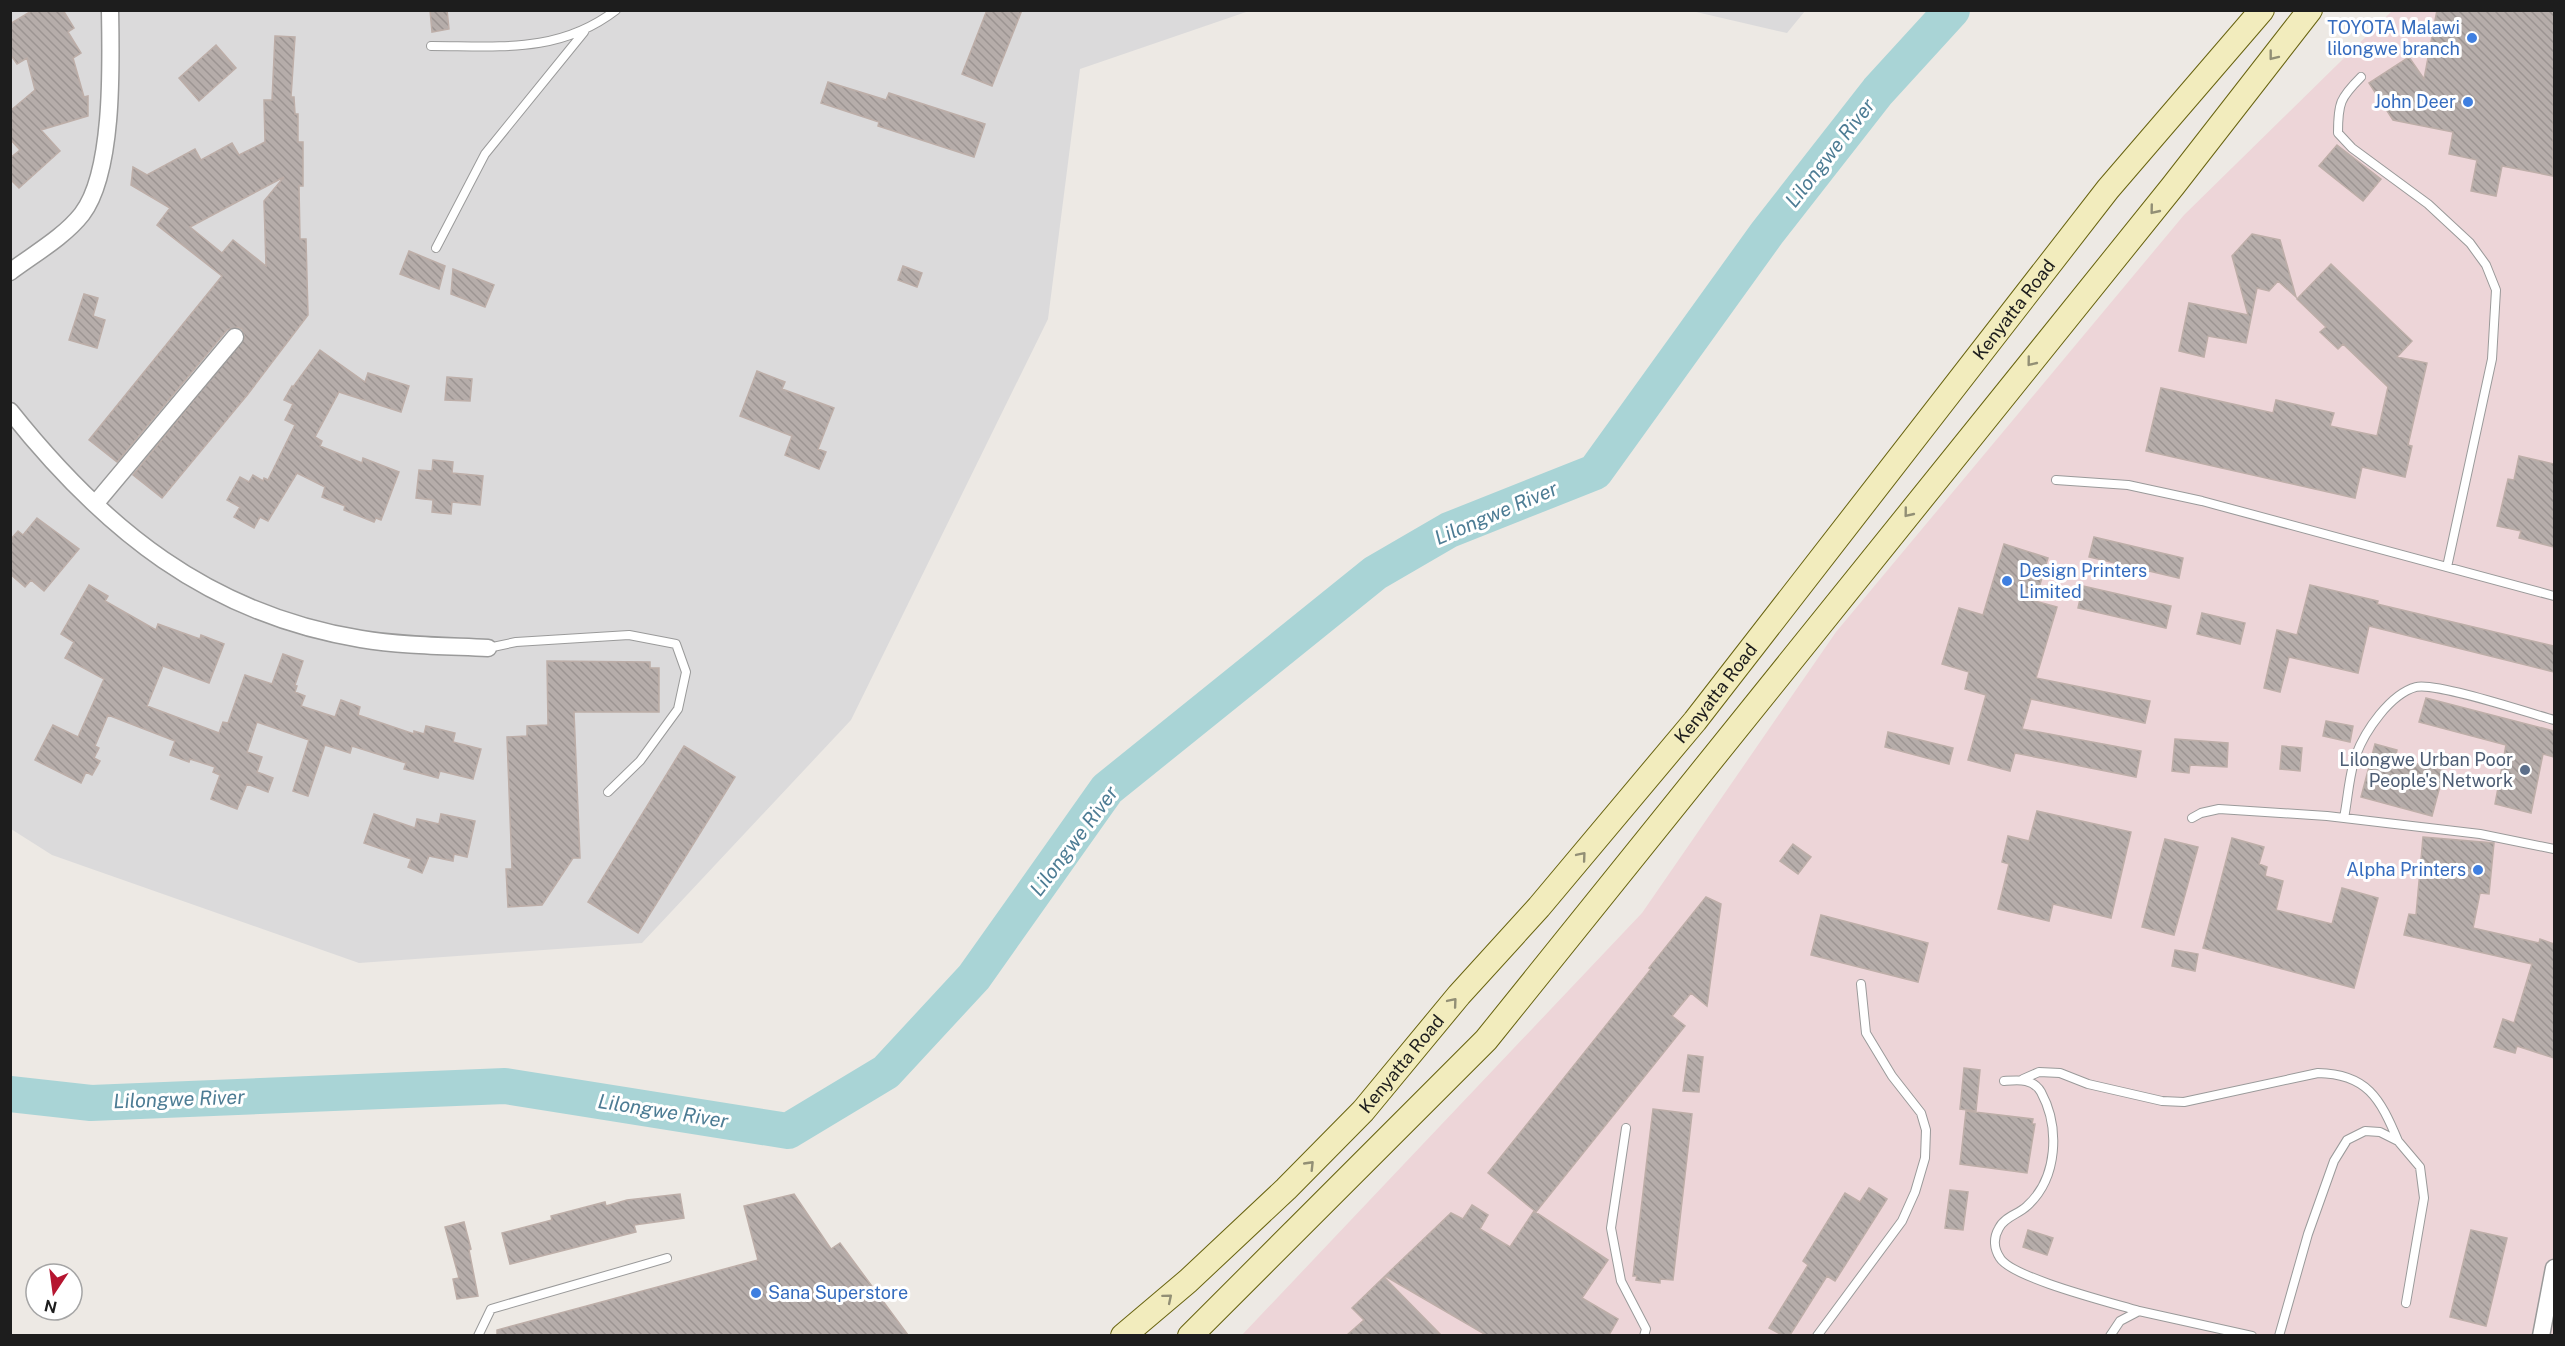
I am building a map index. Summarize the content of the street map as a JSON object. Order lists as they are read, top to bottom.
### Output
{
  "streets": {
    "main road": ["Kenyatta Road"]
  },
  "water": ["Lilongwe River"],
  "places": [
    "TOYOTA Malawi lilongwe branch",
    "John Deer",
    "Design Printers Limited",
    "Lilongwe Urban Poor People's Network",
    "Alpha Printers",
    "Sana Superstore"
  ],
  "north": "bottom"
}
